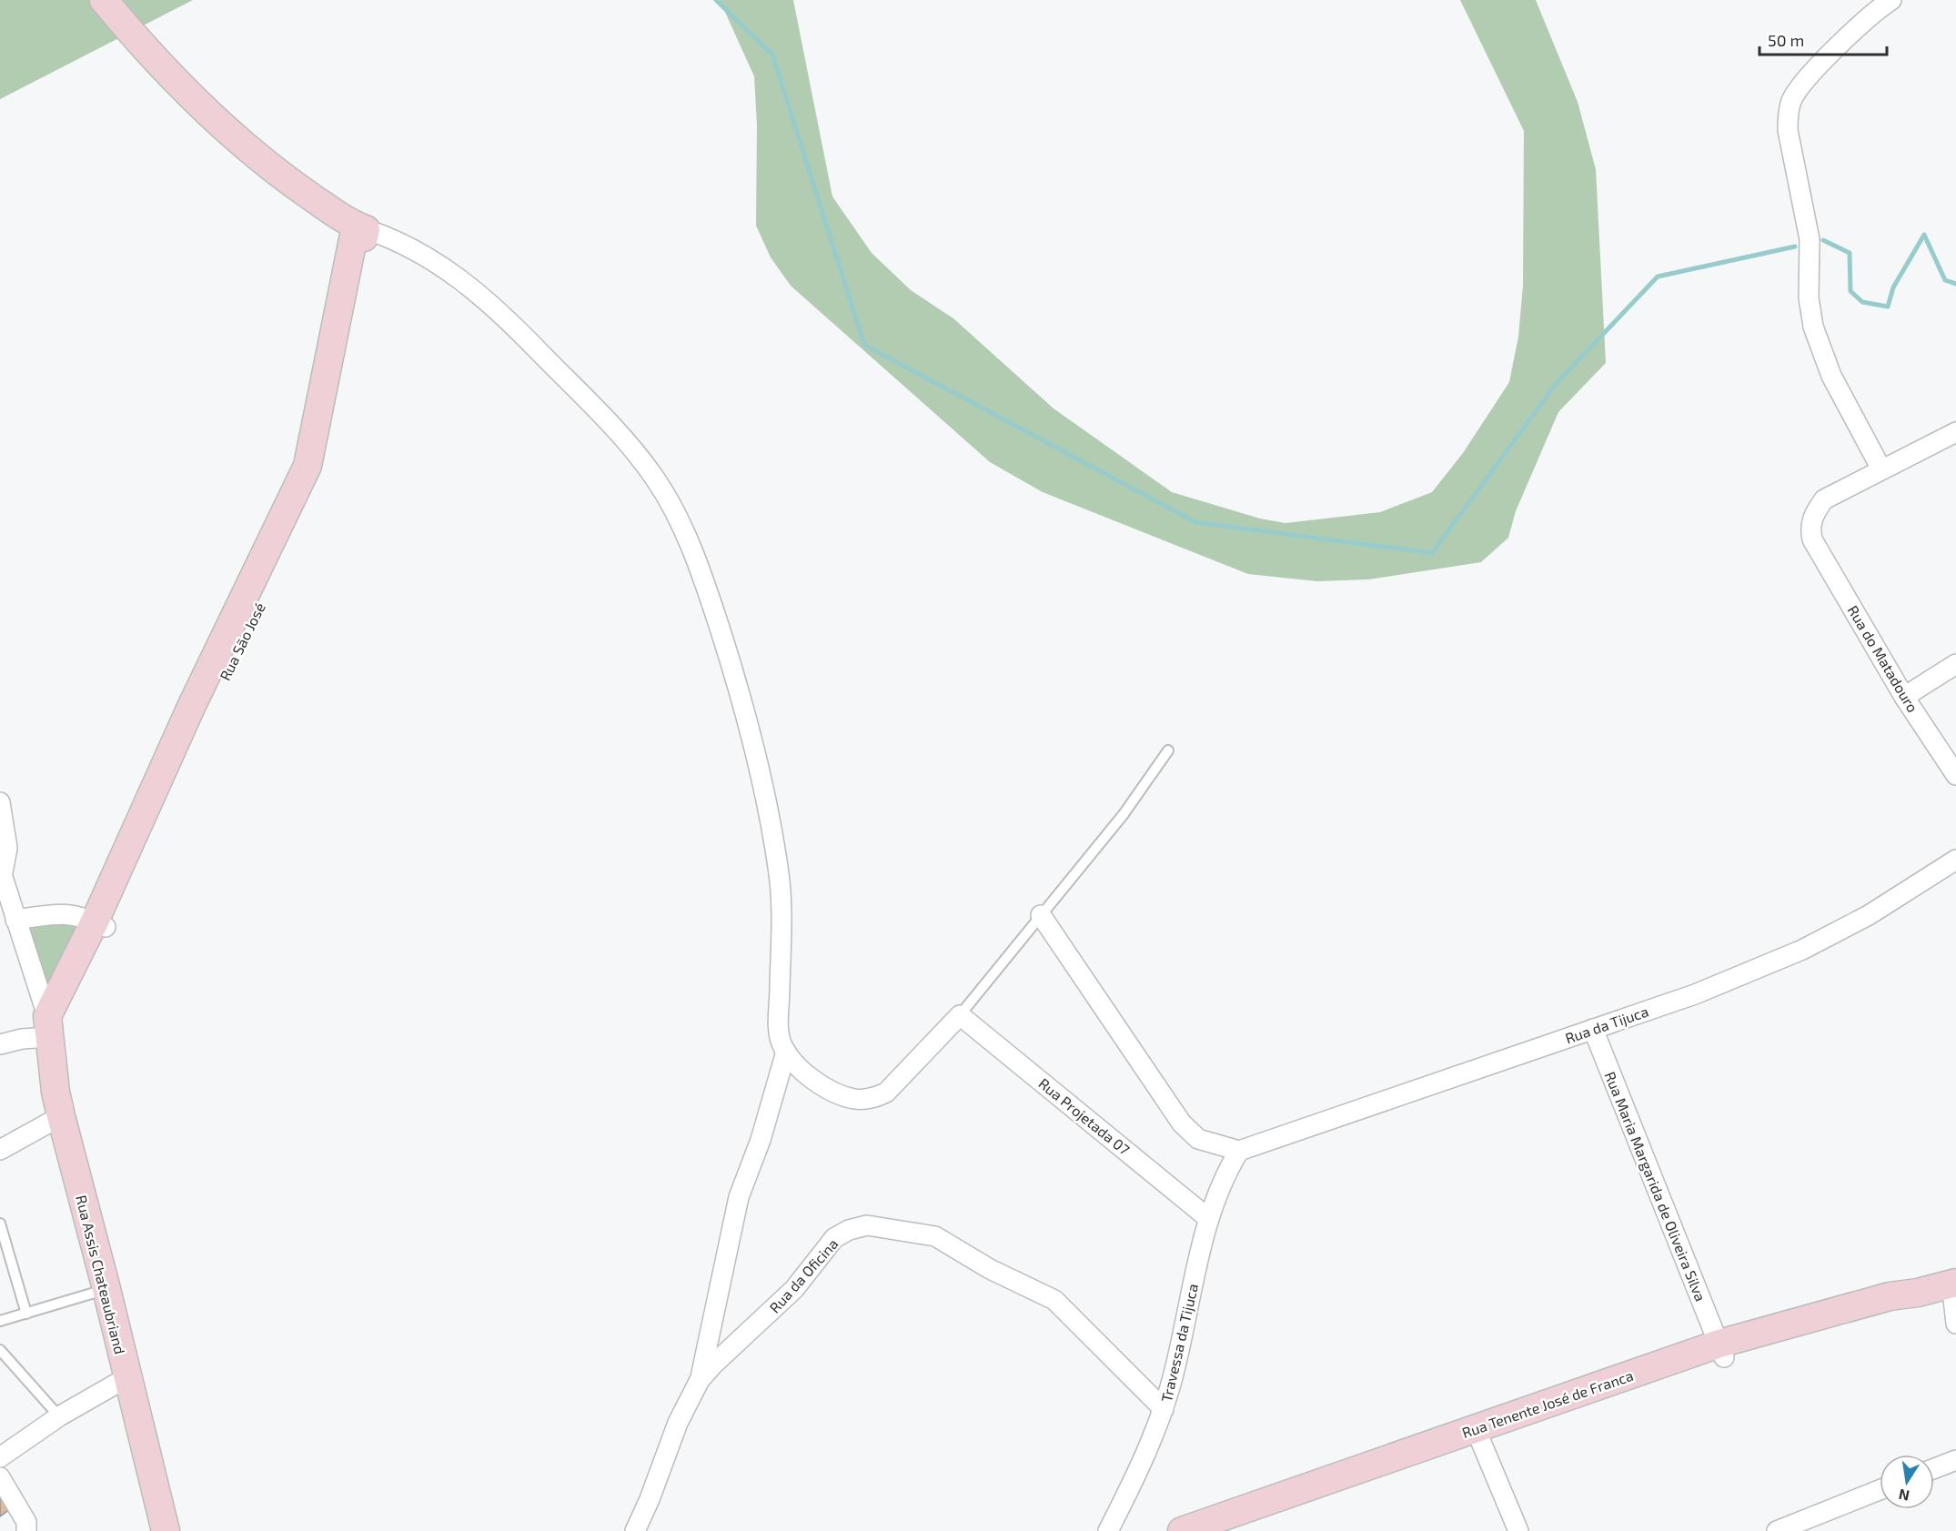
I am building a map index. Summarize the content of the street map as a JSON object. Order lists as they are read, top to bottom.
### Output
{
  "streets": {
    "street": [
      "Rua São José",
      "Rua do Matadouro",
      "Rua da Tijuca",
      "Rua Projetada 07",
      "Rua Maria Margarida de Oliveira Silva",
      "Rua Assis Chateaubriand",
      "Rua da Oficina",
      "Travessa da Tijuca",
      "Rua Tenente José de Franca"
    ]
  },
  "crossings": [
    ["Rua São José", "Rua Assis Chateaubriand"],
    ["Rua da Tijuca", "Rua Maria Margarida de Oliveira Silva"],
    ["Rua da Tijuca", "Travessa da Tijuca"],
    ["Rua Projetada 07", "Travessa da Tijuca"],
    ["Rua Maria Margarida de Oliveira Silva", "Rua Tenente José de Franca"],
    ["Rua da Oficina", "Travessa da Tijuca"]
  ],
  "scale_bar": "50 m",
  "north": "bottom"
}
